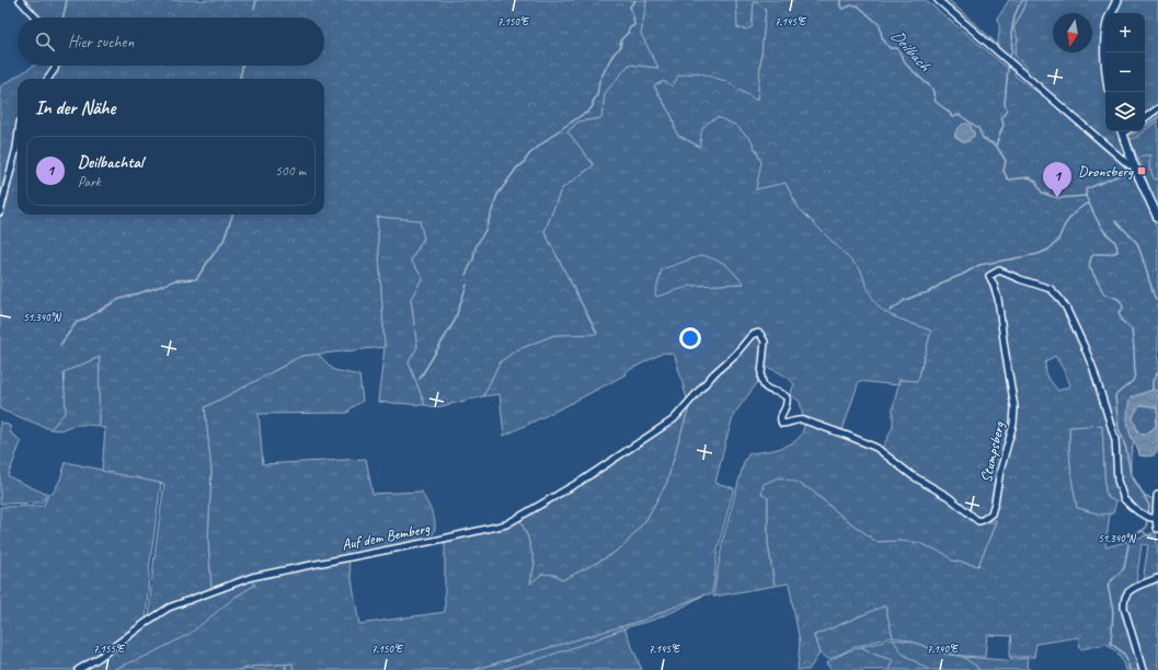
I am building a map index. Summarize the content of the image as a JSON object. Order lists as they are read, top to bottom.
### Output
{
  "streets": {
    "street": ["Stumpsberg", "Auf dem Bemberg"]
  },
  "crossings": [
    ["Stumpsberg", "Auf dem Bemberg"]
  ],
  "water": ["Deilbach"],
  "places": {
    "transit": ["Dronsberg"]
  },
  "north": "bottom",
  "page": {
    "map_buttons": ["+", "−"],
    "search": "Hier suchen",
    "heading": "In der Nähe",
    "list": [
      {
        "mark": "1",
        "name": "Deilbachtal",
        "note": "Park",
        "value": "500 m"
      }
    ],
    "pins": "1"
  },
  "coordinates": [
    "7.150°E",
    "7.145°E",
    "51.340°N",
    "7.155°E",
    "7.140°E"
  ]
}
